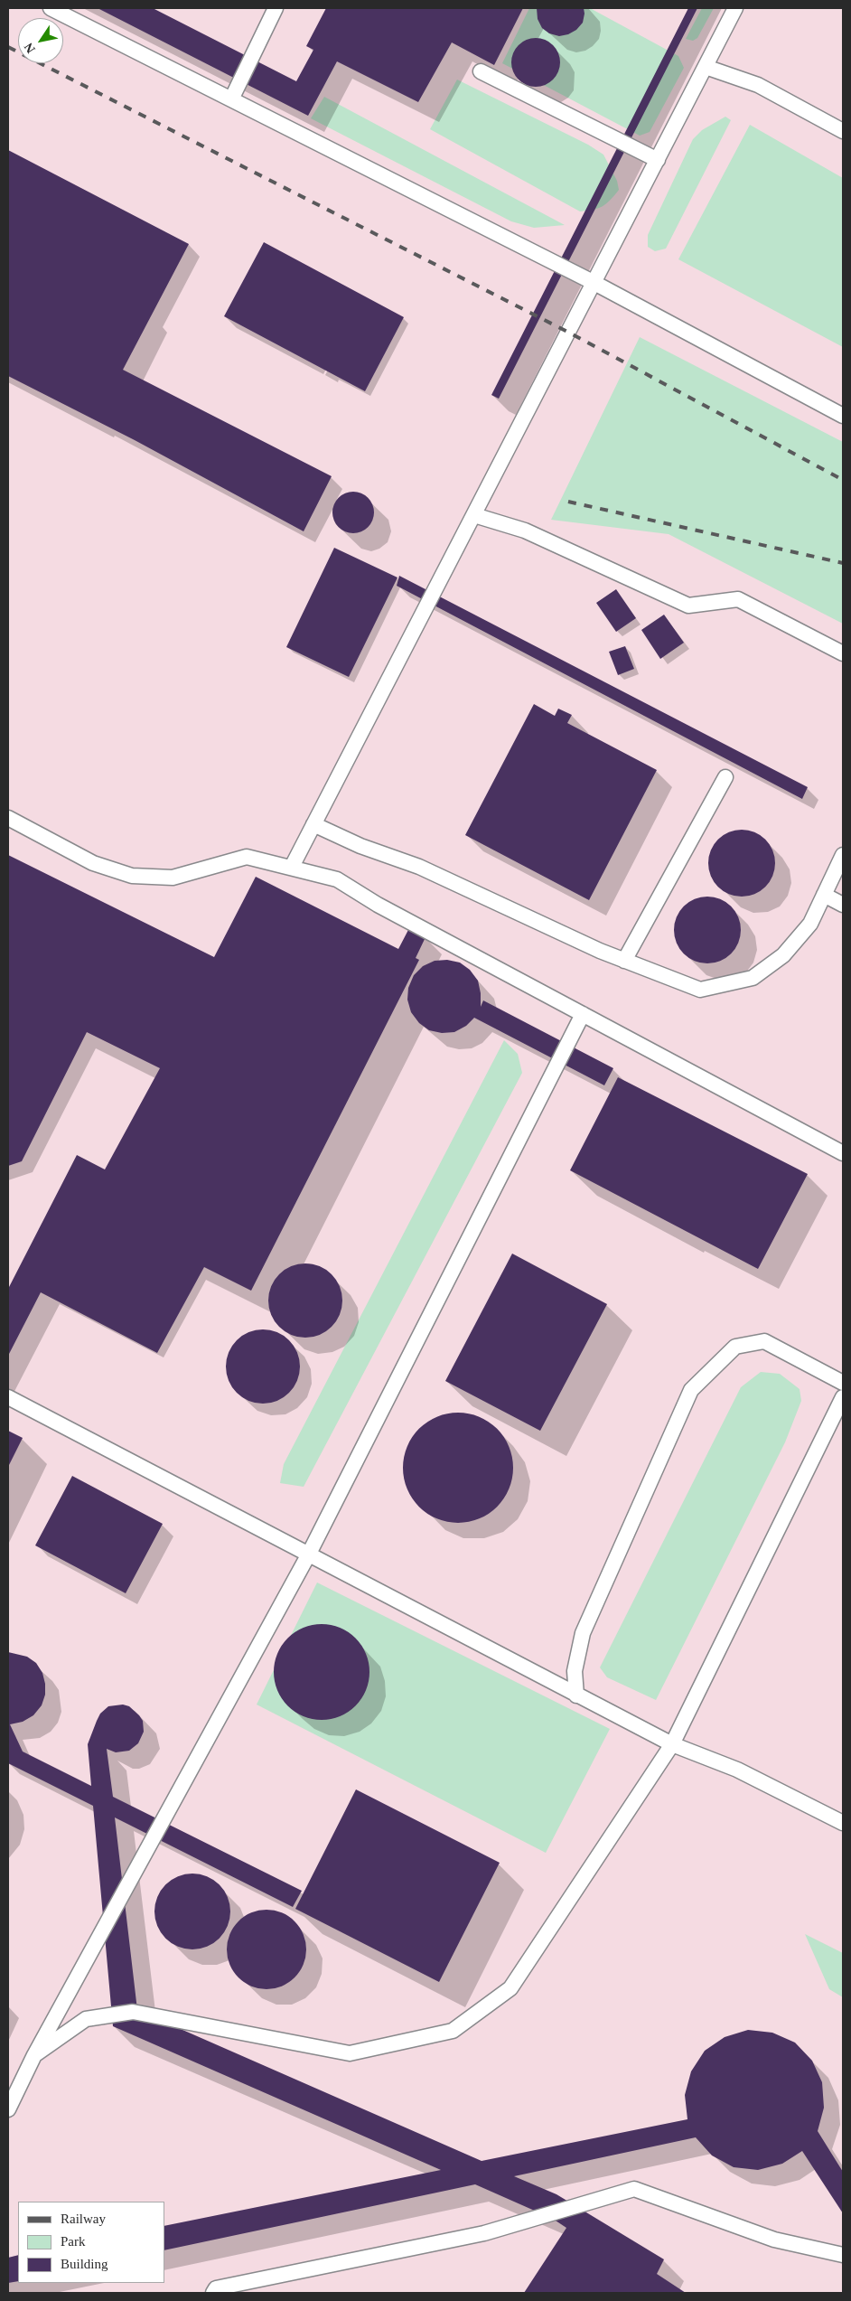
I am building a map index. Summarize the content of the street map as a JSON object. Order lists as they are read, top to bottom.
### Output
{
  "legend": ["Railway", "Park", "Building"],
  "north": "bottom left"
}
